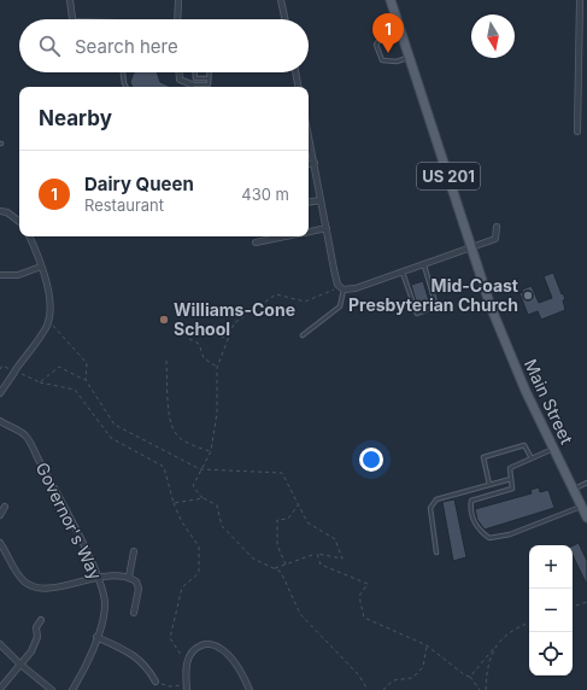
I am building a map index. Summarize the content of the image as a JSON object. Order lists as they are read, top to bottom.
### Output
{
  "streets": {
    "main road": ["US 201", "Main Street"],
    "street": ["Governor's Way"]
  },
  "crossings": [
    ["US 201", "Main Street"]
  ],
  "places": ["Mid-Coast Presbyterian Church", "Williams-Cone School"],
  "north": "bottom",
  "page": {
    "pins": "1",
    "search": "Search here",
    "heading": "Nearby",
    "list": [
      {
        "mark": "1",
        "name": "Dairy Queen",
        "note": "Restaurant",
        "value": "430 m"
      }
    ],
    "map_buttons": ["+", "−"]
  }
}
